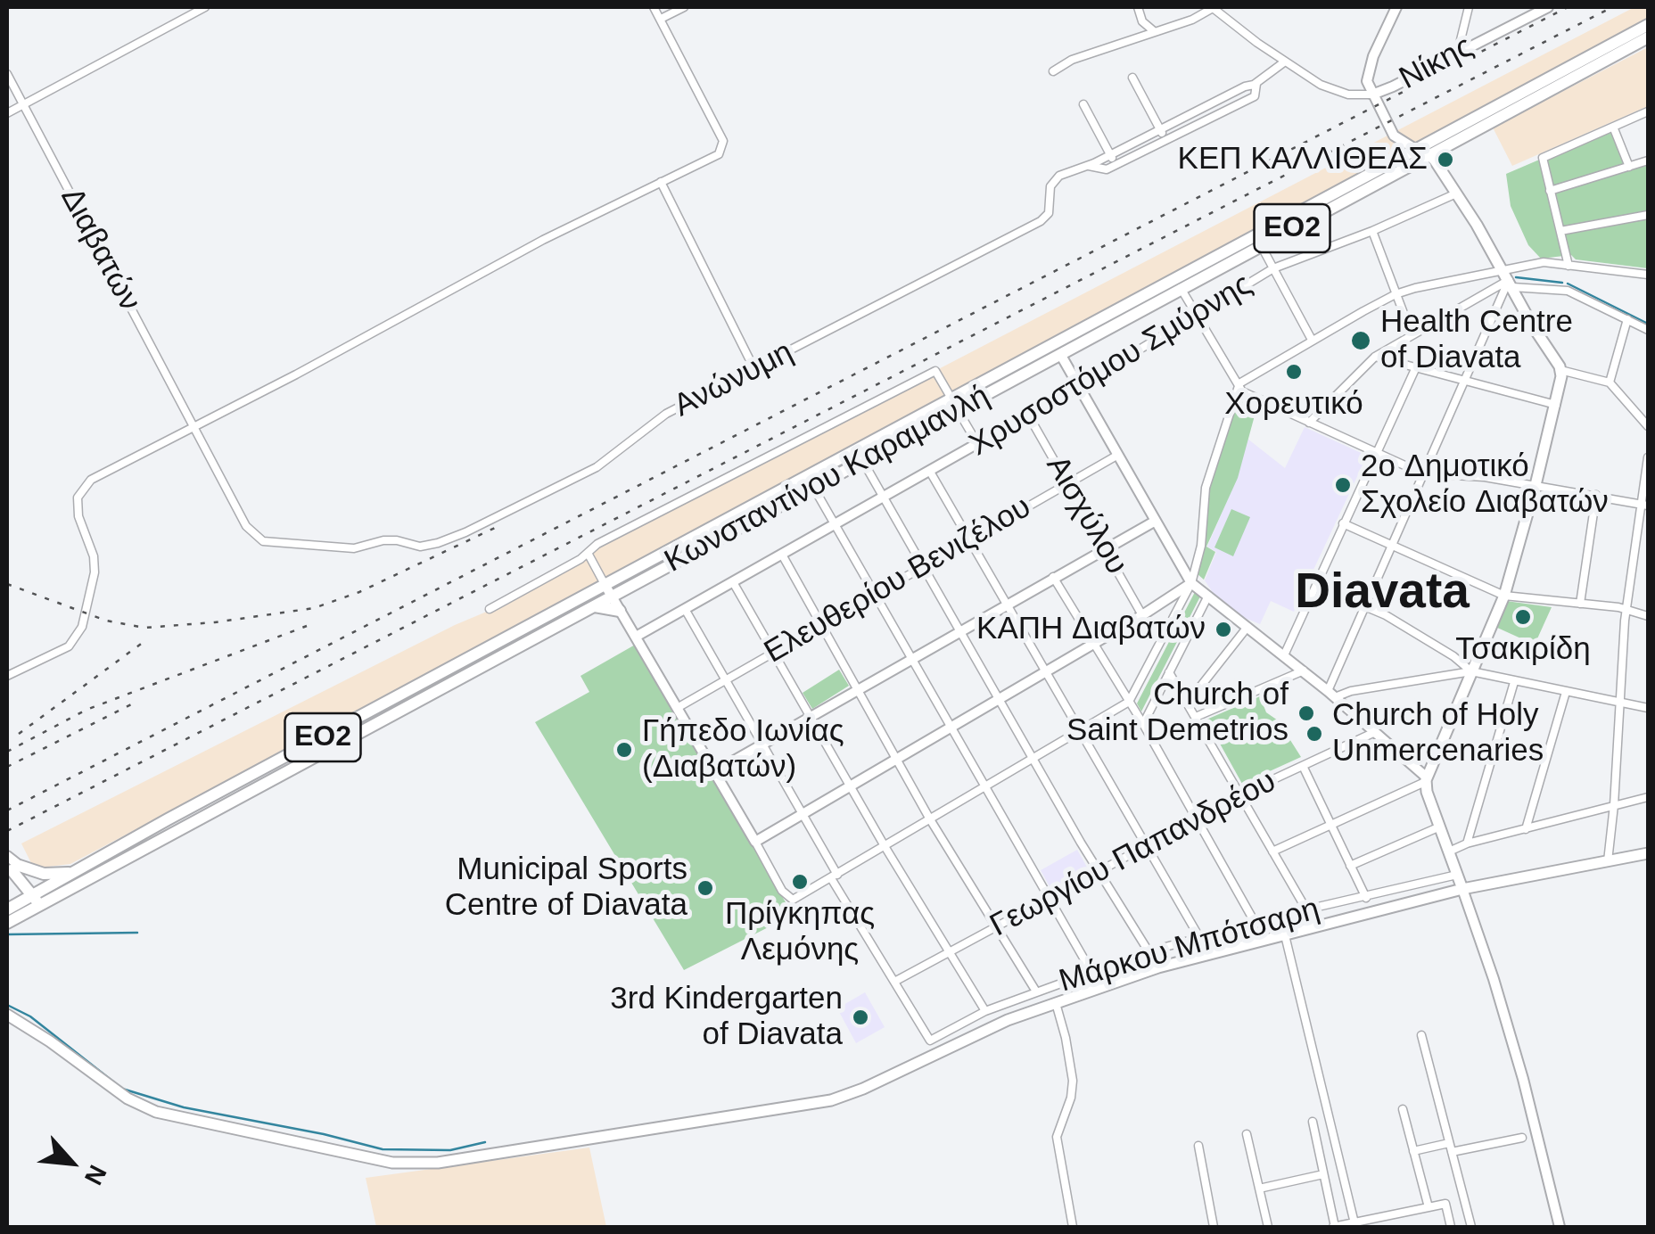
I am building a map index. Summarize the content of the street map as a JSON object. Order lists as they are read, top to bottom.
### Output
{
  "streets": {
    "main road": ["ΕΟ2", "Κωνσταντίνου Καραμανλή"],
    "street": [
      "Νίκης",
      "Διαβατών",
      "Χρυσοστόμου Σμύρνης",
      "Ανώνυμη",
      "Αισχύλου",
      "Ελευθερίου Βενιζέλου",
      "Γεωργίου Παπανδρέου",
      "Μάρκου Μπότσαρη"
    ]
  },
  "crossings": [
    ["Διαβατών", "Ανώνυμη"],
    ["Χρυσοστόμου Σμύρνης", "Αισχύλου"],
    ["Αισχύλου", "Ελευθερίου Βενιζέλου"],
    ["Γεωργίου Παπανδρέου", "Μάρκου Μπότσαρη"]
  ],
  "districts": ["Diavata"],
  "places": [
    "ΚΕΠ ΚΑΛΛΙΘΕΑΣ",
    "Health Centre of Diavata",
    "Χορευτικό",
    "2ο Δημοτικό Σχολείο Διαβατών",
    "Τσακιρίδη",
    "ΚΑΠΗ Διαβατών",
    "Church of Saint Demetrios",
    "Church of Holy Unmercenaries",
    "Γήπεδο Ιωνίας (Διαβατών)",
    "Πρίγκηπας Λεμόνης",
    "Municipal Sports Centre of Diavata",
    "3rd Kindergarten of Diavata"
  ],
  "north": "bottom right"
}
